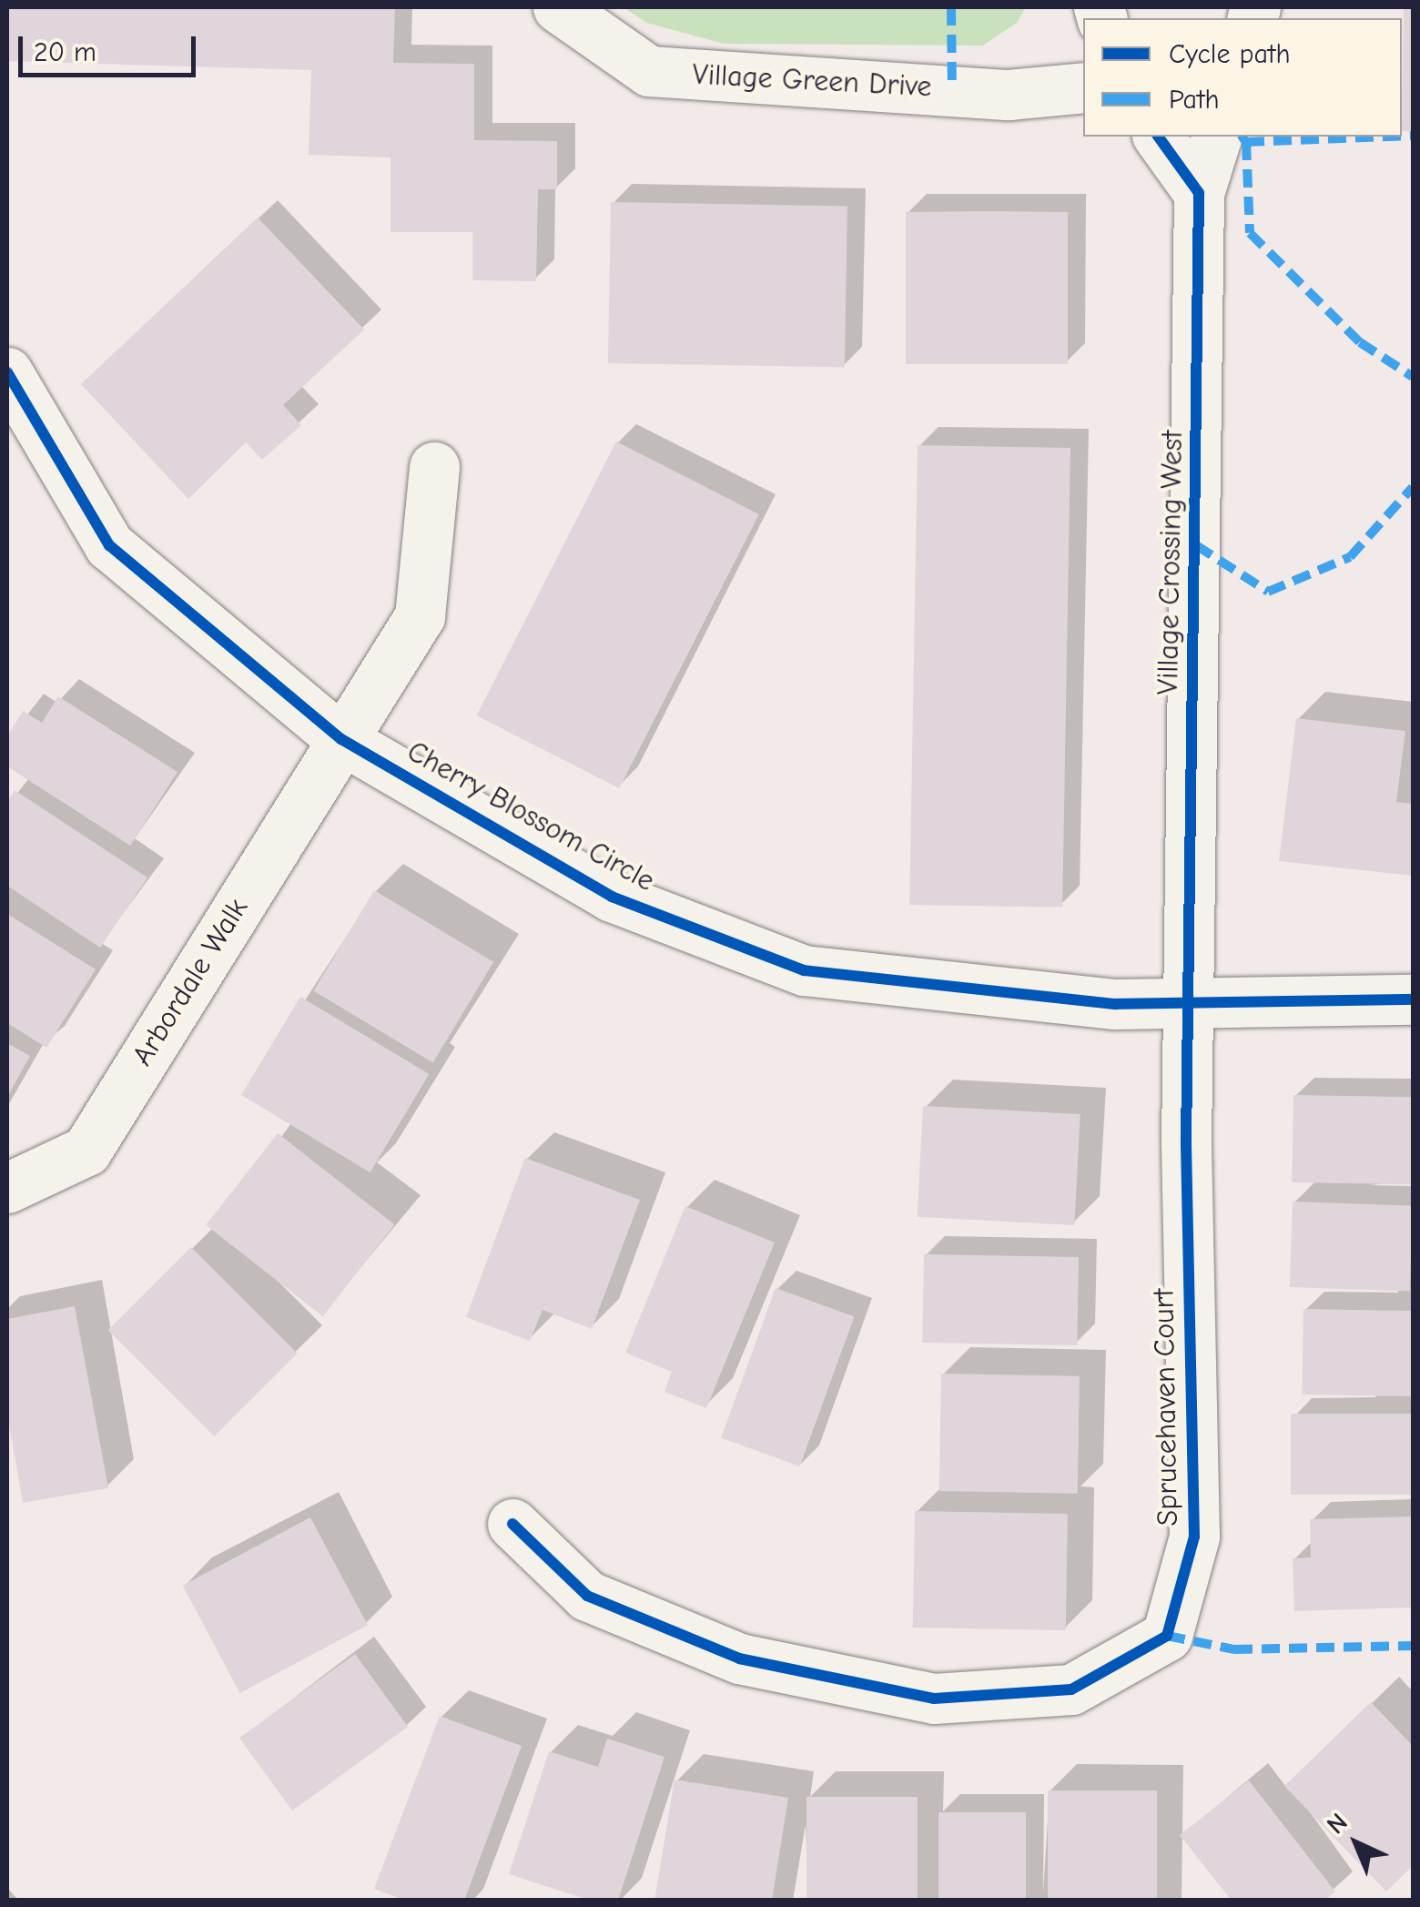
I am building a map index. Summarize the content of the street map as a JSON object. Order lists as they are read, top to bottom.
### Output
{
  "streets": {
    "street": [
      "Village Green Drive",
      "Village Crossing West",
      "Cherry Blossom Circle",
      "Arbordale Walk",
      "Sprucehaven Court"
    ]
  },
  "crossings": [
    ["Village Crossing West", "Cherry Blossom Circle"],
    ["Village Crossing West", "Sprucehaven Court"],
    ["Cherry Blossom Circle", "Arbordale Walk"],
    ["Cherry Blossom Circle", "Sprucehaven Court"]
  ],
  "legend": ["Cycle path", "Path"],
  "scale_bar": "20 m",
  "north": "top left"
}
